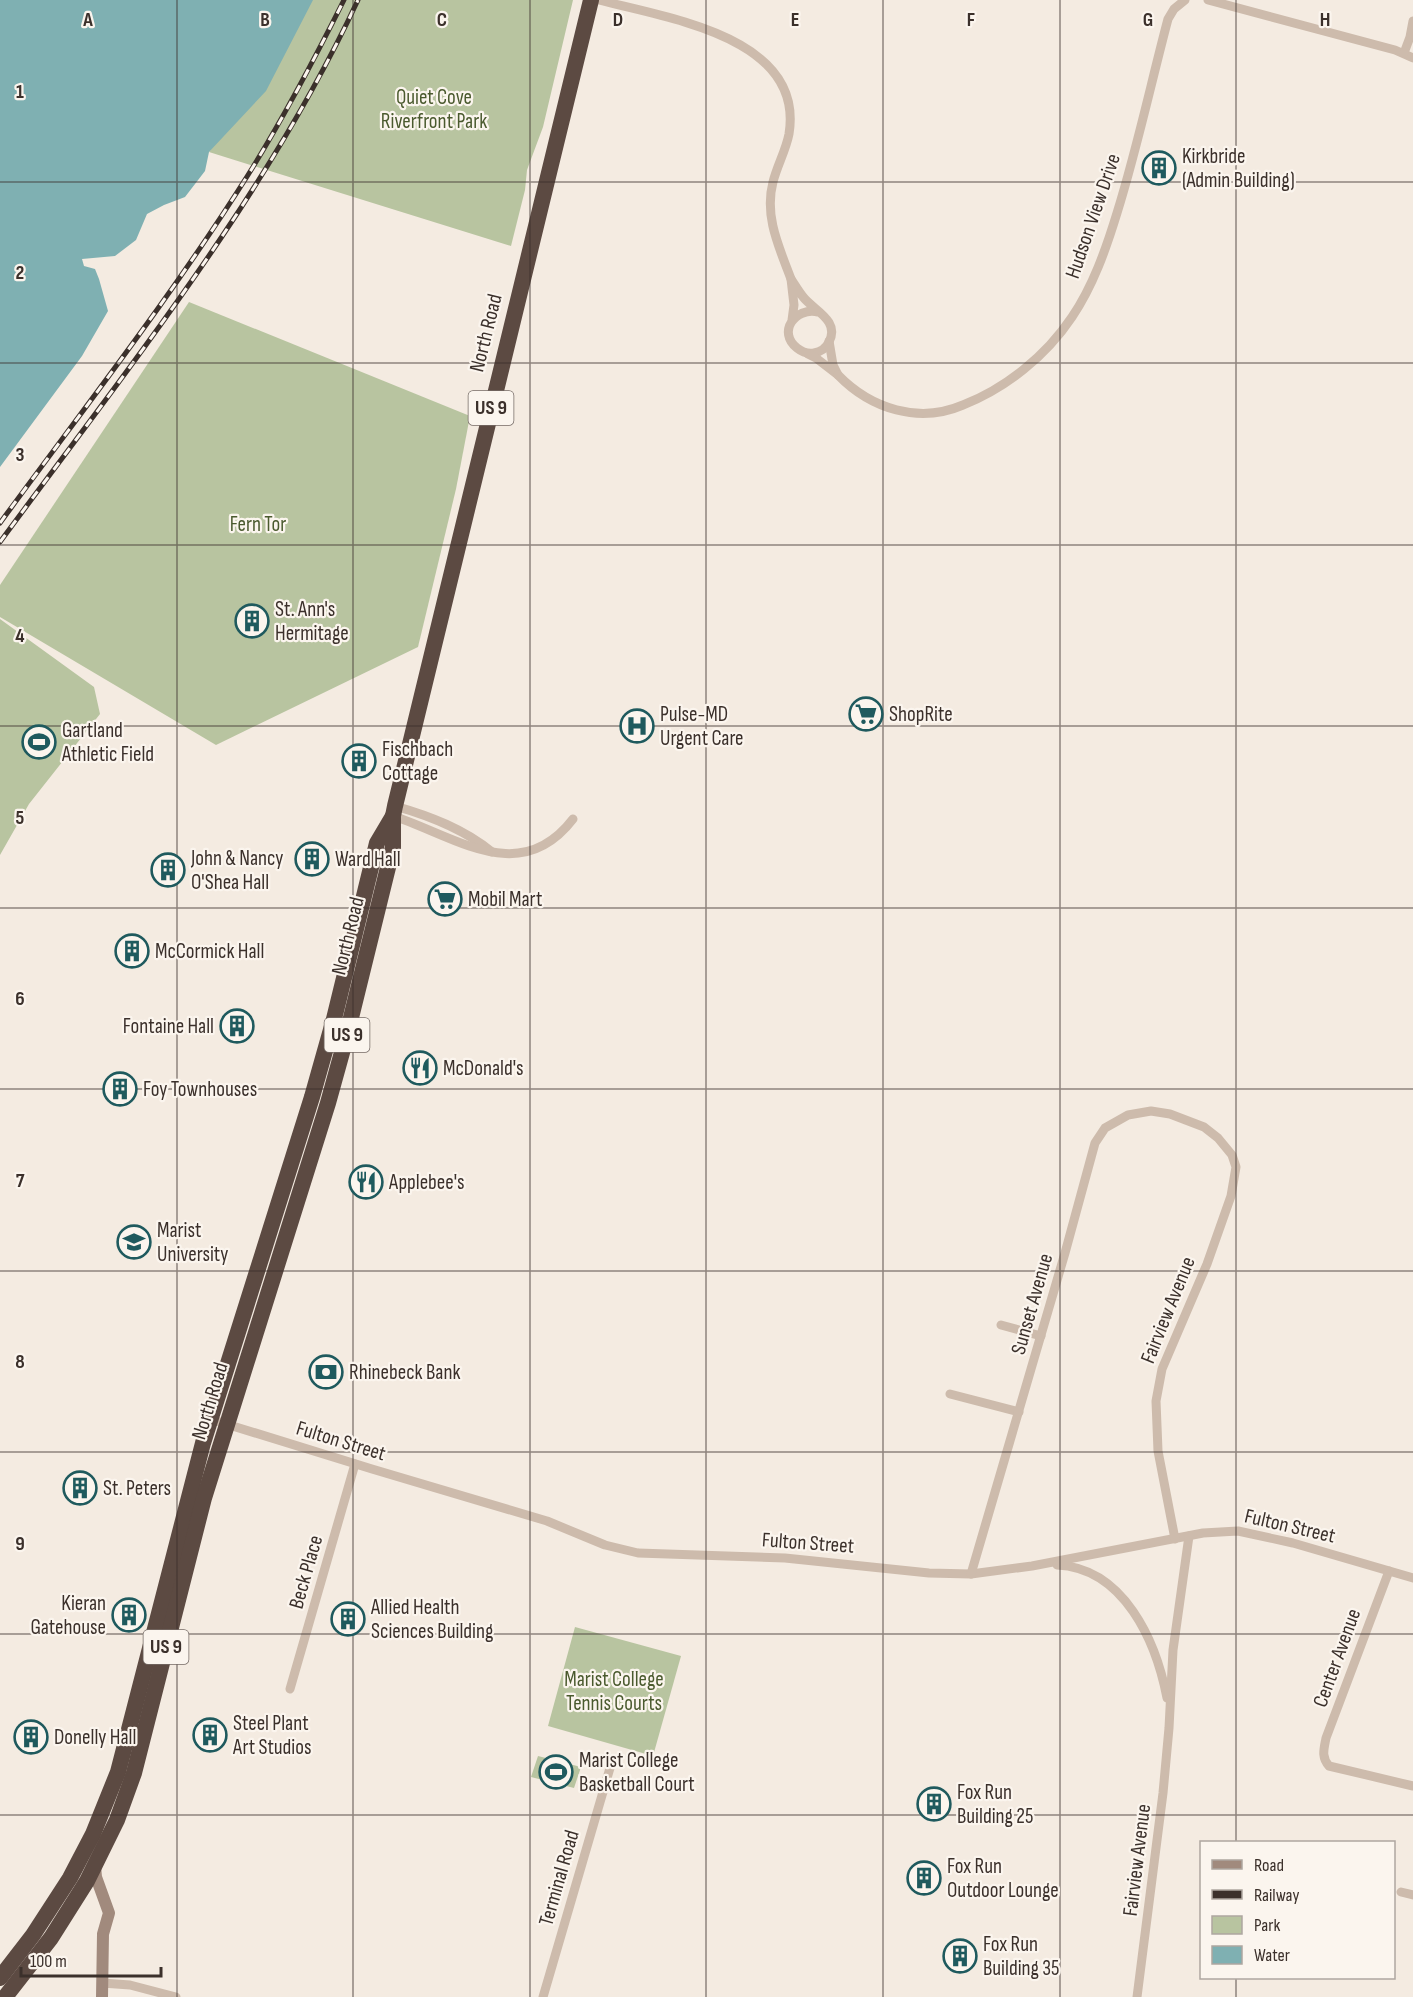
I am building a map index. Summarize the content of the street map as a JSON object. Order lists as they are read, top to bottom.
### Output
{
  "streets": {
    "highway": ["North Road", "US 9"],
    "street": [
      "Hudson View Drive",
      "Sunset Avenue",
      "Fairview Avenue",
      "Fulton Street",
      "Beck Place",
      "Center Avenue",
      "Terminal Road"
    ]
  },
  "crossings": [
    ["North Road", "US 9"],
    ["North Road", "Fulton Street"],
    ["Sunset Avenue", "Fairview Avenue"],
    ["Sunset Avenue", "Fulton Street"],
    ["Fairview Avenue", "Fulton Street"],
    ["Fulton Street", "Beck Place"],
    ["Fulton Street", "Center Avenue"]
  ],
  "parks": ["Quiet Cove Riverfront Park", "Fern Tor", "Marist College Tennis Courts"],
  "places": {
    "building": [
      "Kirkbride (Admin Building)",
      "St. Ann's Hermitage",
      "Fischbach Cottage",
      "Ward Hall",
      "John & Nancy O'Shea Hall",
      "McCormick Hall",
      "Fontaine Hall",
      "Foy Townhouses",
      "St. Peters",
      "Kieran Gatehouse",
      "Allied Health Sciences Building",
      "Steel Plant Art Studios",
      "Donelly Hall",
      "Fox Run Building 25",
      "Fox Run Outdoor Lounge",
      "Fox Run Building 35"
    ],
    "supermarket": ["ShopRite", "Mobil Mart"],
    "hospital": ["Pulse-MD Urgent Care"],
    "sports": ["Gartland Athletic Field", "Marist College Basketball Court"],
    "restaurant": ["McDonald's", "Applebee's"],
    "school or university": ["Marist University"],
    "bank": ["Rhinebeck Bank"]
  },
  "legend": [
    "Road",
    "Railway",
    "Park",
    "Water"
  ],
  "scale_bar": "100 m",
  "grid": {
    "columns": [
      "A",
      "B",
      "C",
      "D",
      "E",
      "F",
      "G",
      "H"
    ],
    "rows": [
      "1",
      "2",
      "3",
      "4",
      "5",
      "6",
      "7",
      "8",
      "9"
    ]
  }
}
